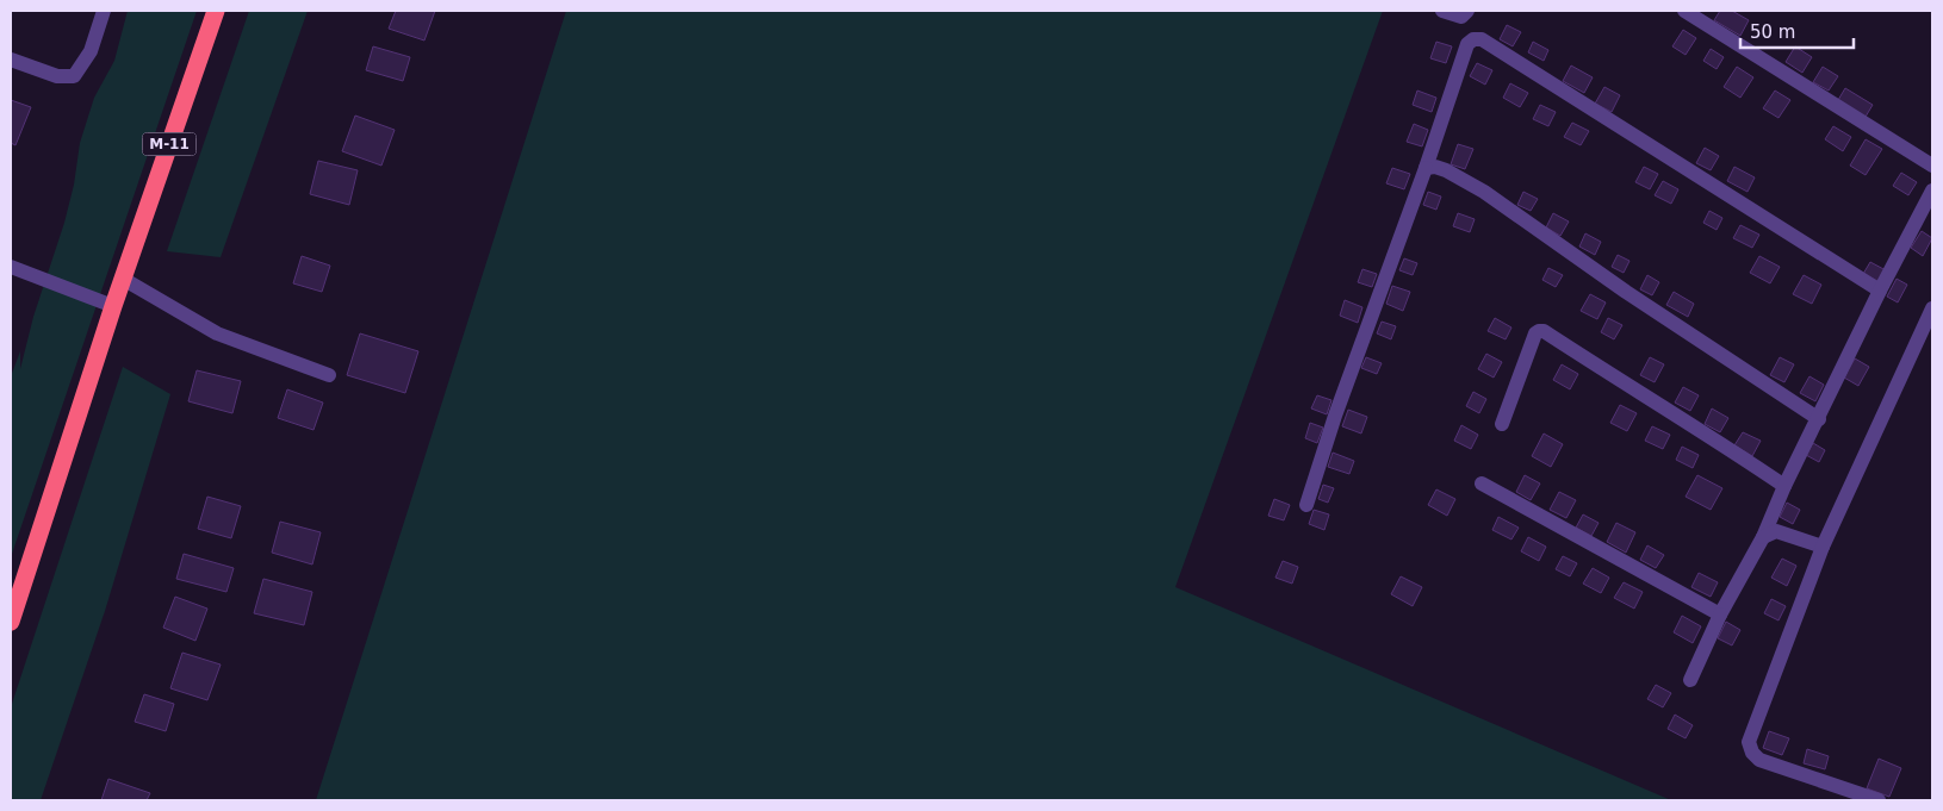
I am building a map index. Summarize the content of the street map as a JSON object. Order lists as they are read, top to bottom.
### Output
{
  "streets": {
    "highway": ["М-11"]
  },
  "scale_bar": "50 m"
}
